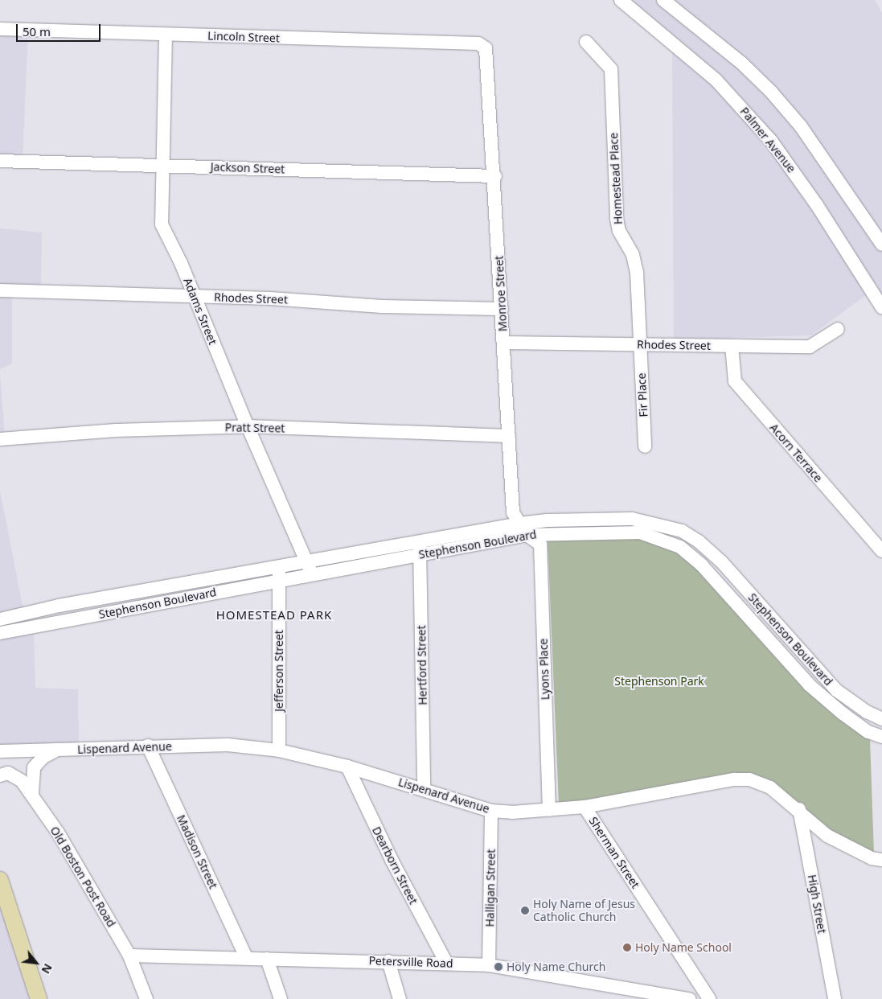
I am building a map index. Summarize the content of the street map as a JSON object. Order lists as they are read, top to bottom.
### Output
{
  "streets": {
    "street": [
      "Lincoln Street",
      "Palmer Avenue",
      "Jackson Street",
      "Homestead Place",
      "Monroe Street",
      "Rhodes Street",
      "Adams Street",
      "Fir Place",
      "Pratt Street",
      "Acorn Terrace",
      "Stephenson Boulevard",
      "Hertford Street",
      "Lyons Place",
      "Jefferson Street",
      "Lispenard Avenue",
      "Madison Street",
      "Sherman Street",
      "Dearborn Street",
      "Old Boston Post Road",
      "Halligan Street",
      "High Street",
      "Petersville Road"
    ]
  },
  "crossings": [
    ["Lincoln Street", "Monroe Street"],
    ["Lincoln Street", "Adams Street"],
    ["Jackson Street", "Monroe Street"],
    ["Jackson Street", "Adams Street"],
    ["Homestead Place", "Rhodes Street"],
    ["Homestead Place", "Fir Place"],
    ["Monroe Street", "Rhodes Street"],
    ["Monroe Street", "Pratt Street"],
    ["Monroe Street", "Stephenson Boulevard"],
    ["Monroe Street", "Lyons Place"],
    ["Rhodes Street", "Adams Street"],
    ["Rhodes Street", "Fir Place"],
    ["Rhodes Street", "Acorn Terrace"],
    ["Adams Street", "Pratt Street"],
    ["Adams Street", "Stephenson Boulevard"],
    ["Stephenson Boulevard", "Hertford Street"],
    ["Stephenson Boulevard", "Lyons Place"],
    ["Stephenson Boulevard", "Jefferson Street"],
    ["Hertford Street", "Lispenard Avenue"],
    ["Lyons Place", "Lispenard Avenue"],
    ["Jefferson Street", "Lispenard Avenue"],
    ["Lispenard Avenue", "Madison Street"],
    ["Lispenard Avenue", "Sherman Street"],
    ["Lispenard Avenue", "Dearborn Street"],
    ["Lispenard Avenue", "Halligan Street"],
    ["Lispenard Avenue", "High Street"],
    ["Madison Street", "Petersville Road"],
    ["Dearborn Street", "Petersville Road"],
    ["Old Boston Post Road", "Petersville Road"],
    ["Halligan Street", "Petersville Road"]
  ],
  "districts": ["HOMESTEAD PARK"],
  "parks": ["Stephenson Park"],
  "places": ["Holy Name of Jesus Catholic Church", "Holy Name School", "Holy Name Church"],
  "scale_bar": "50 m",
  "north": "bottom right"
}
